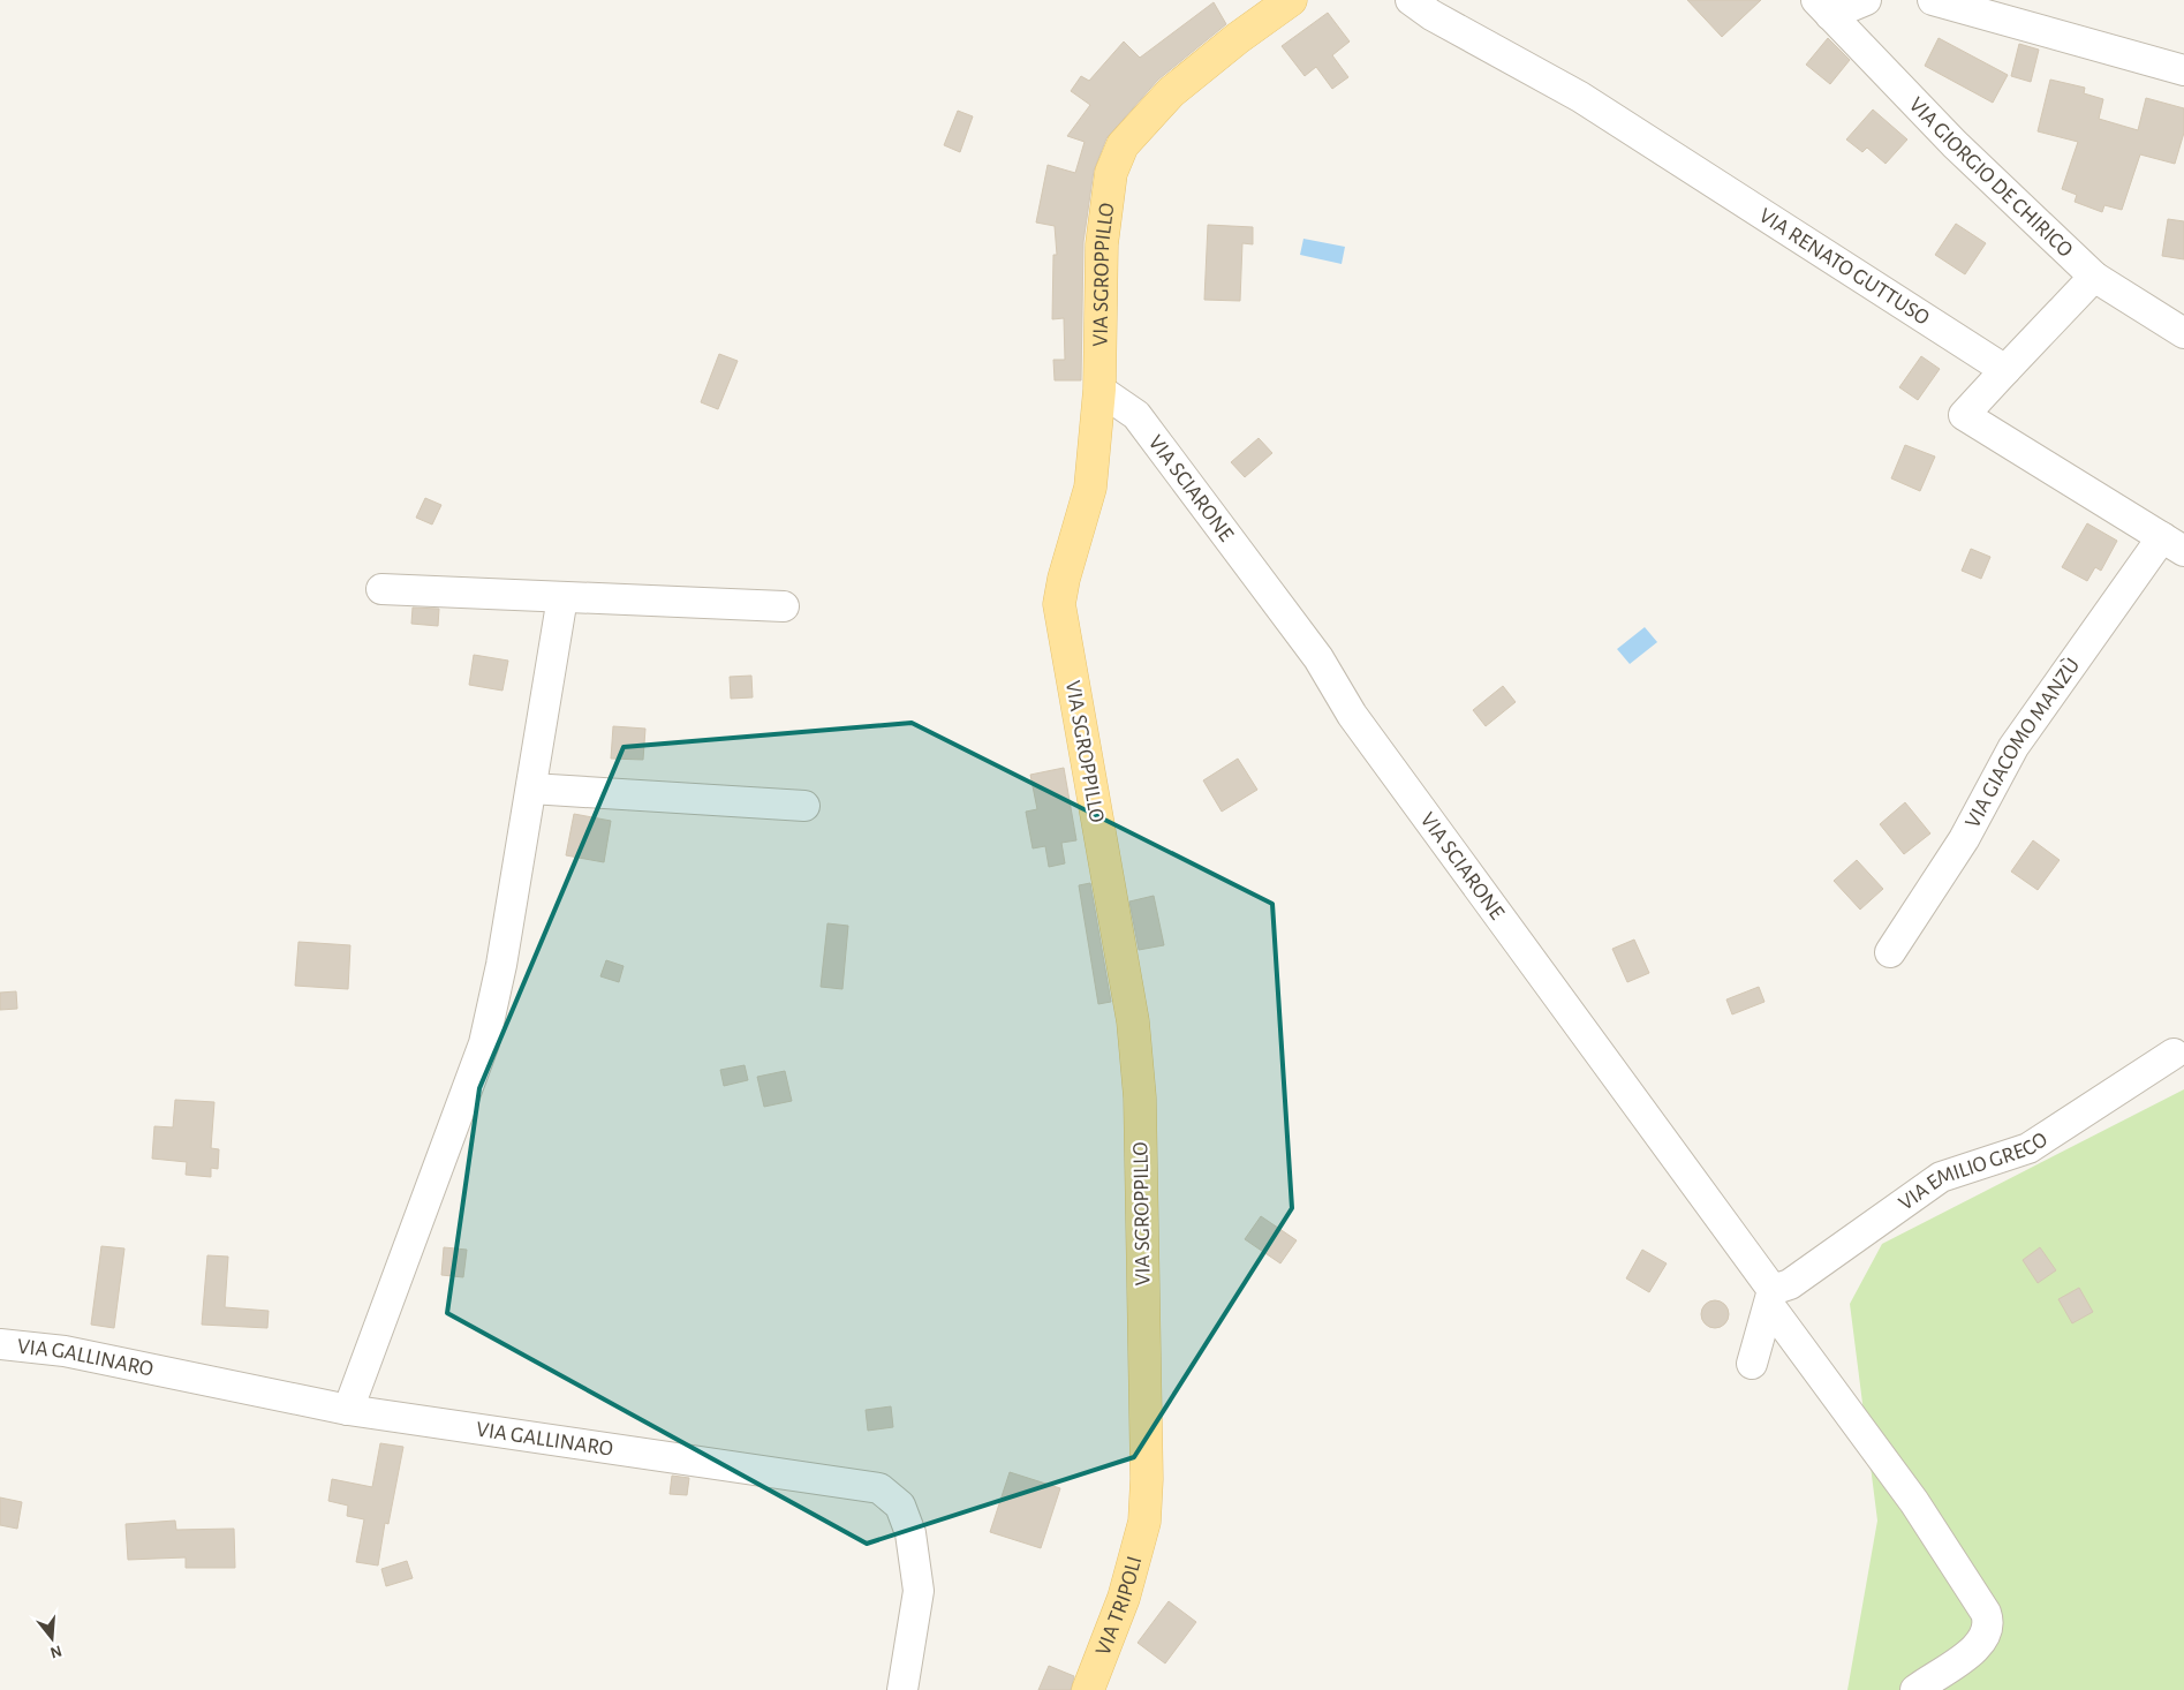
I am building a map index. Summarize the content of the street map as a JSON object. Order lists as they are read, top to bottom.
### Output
{
  "streets": {
    "main road": ["VIA SGROPPILLO", "VIA TRIPOLI"],
    "street": [
      "VIA GIORGIO DE CHIRICO",
      "VIA RENATO GUTTUSO",
      "VIA SCIARONE",
      "VIA GIACOMO MANZÙ",
      "VIA EMILIO GRECO",
      "VIA GALLINARO"
    ]
  },
  "crossings": [
    ["VIA SGROPPILLO", "VIA SCIARONE"],
    ["VIA SGROPPILLO", "VIA TRIPOLI"],
    ["VIA SCIARONE", "VIA EMILIO GRECO"]
  ],
  "north": "bottom"
}
